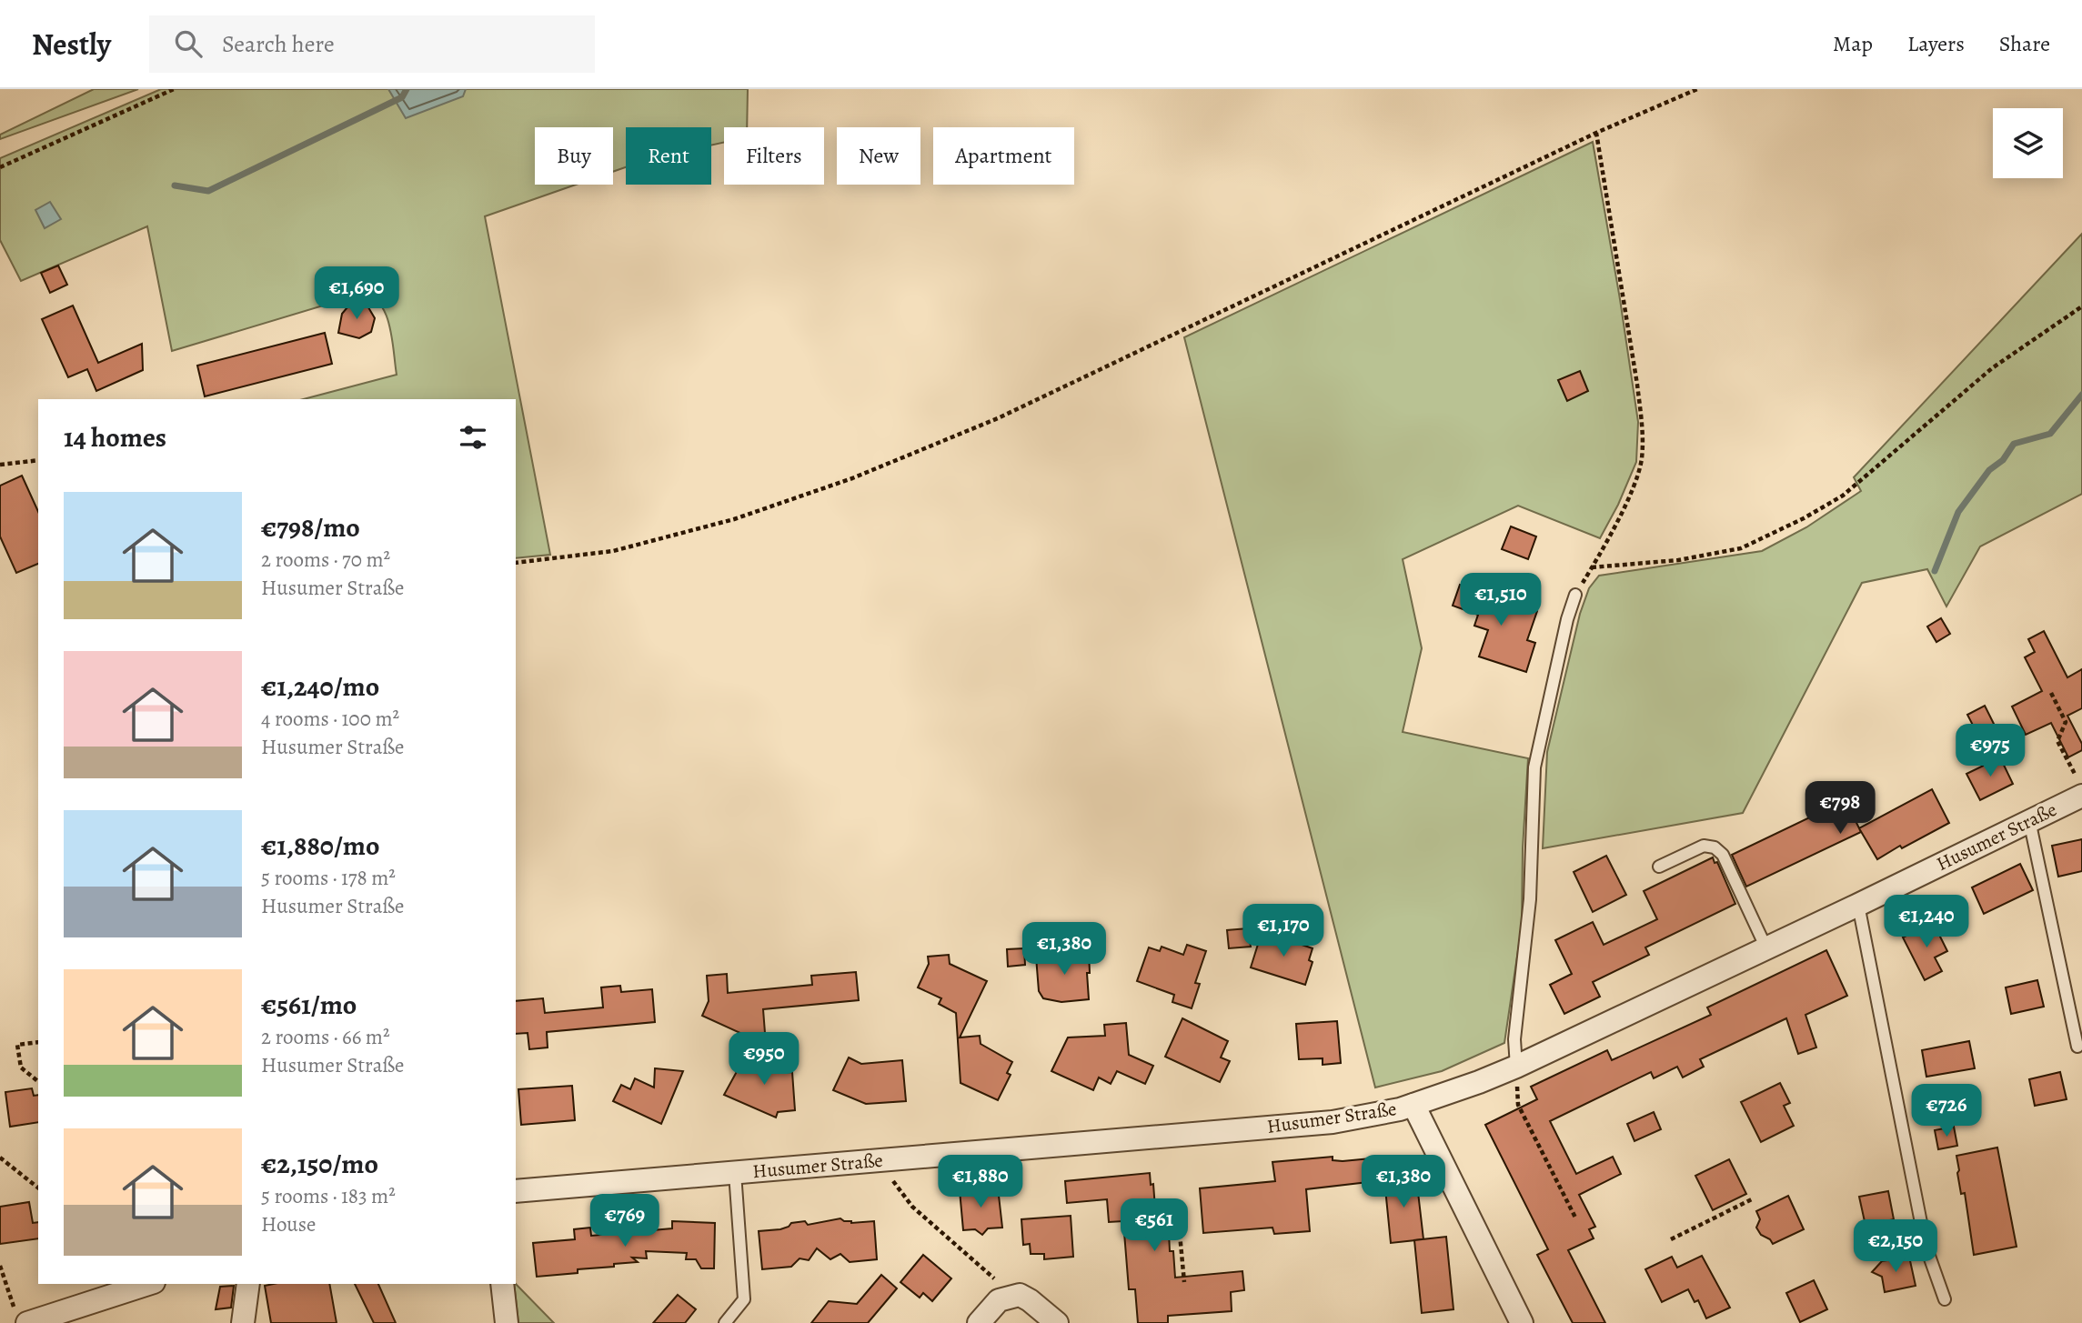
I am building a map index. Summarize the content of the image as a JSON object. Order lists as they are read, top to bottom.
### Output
{
  "streets": {
    "street": ["Husumer Straße"]
  },
  "page": {
    "header": "Nestly",
    "search": "Search here",
    "nav": ["Map", "Layers", "Share"],
    "chip": [
      "Buy",
      "Rent",
      "Filters",
      "New",
      "Apartment"
    ],
    "price": [
      "€1,690",
      "€1,510",
      "€975",
      "€798",
      "€1,240",
      "€1,170",
      "€1,380",
      "€950",
      "€726",
      "€1,880",
      "€1,380",
      "€769",
      "€561",
      "€2,150"
    ],
    "heading": "14 homes",
    "list": [
      {
        "name": "€798/mo",
        "note": "2 rooms · 70 m² · Husumer Straße"
      },
      {
        "name": "€1,240/mo",
        "note": "4 rooms · 100 m² · Husumer Straße"
      },
      {
        "name": "€1,880/mo",
        "note": "5 rooms · 178 m² · Husumer Straße"
      },
      {
        "name": "€561/mo",
        "note": "2 rooms · 66 m² · Husumer Straße"
      },
      {
        "name": "€2,150/mo",
        "note": "5 rooms · 183 m² · House"
      }
    ]
  }
}
